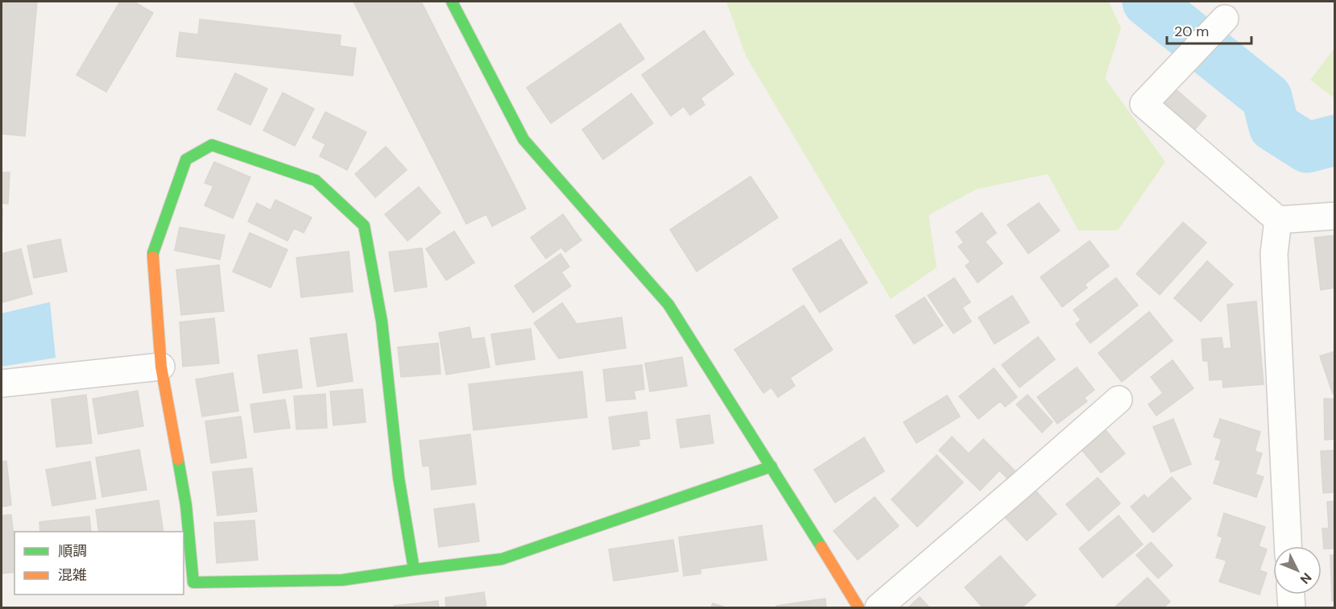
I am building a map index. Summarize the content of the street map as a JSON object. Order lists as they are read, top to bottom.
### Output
{
  "legend": ["順調", "混雑"],
  "scale_bar": "20 m",
  "north": "bottom right"
}
